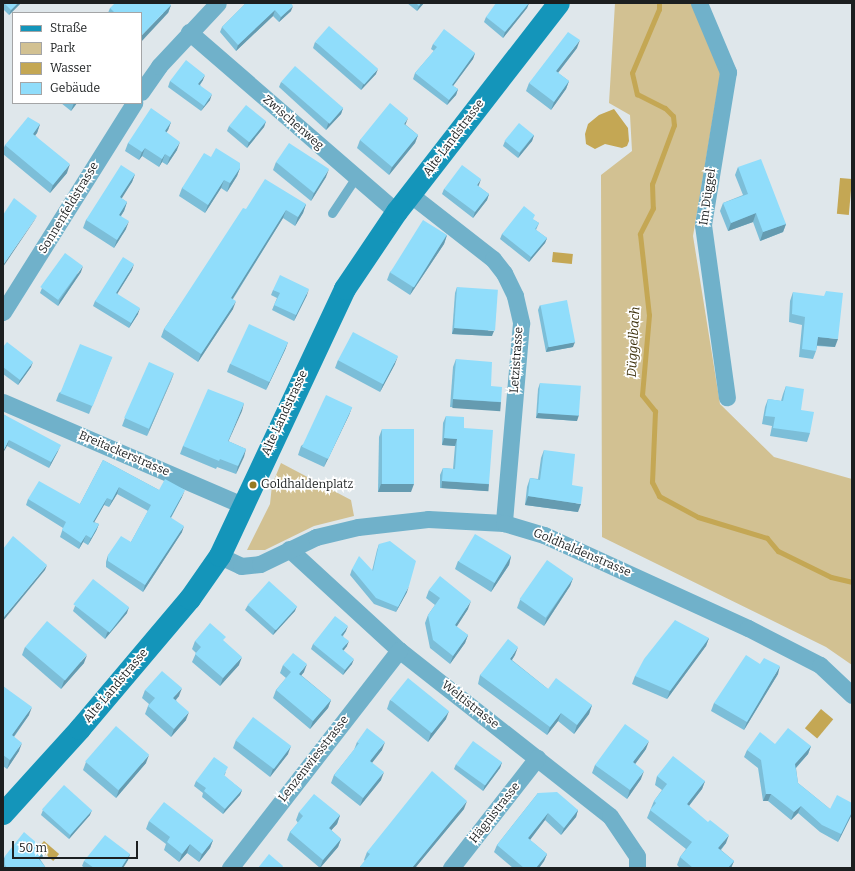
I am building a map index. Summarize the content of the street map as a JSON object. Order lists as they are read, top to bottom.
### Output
{
  "streets": {
    "main road": ["Alte Landstrasse"],
    "street": [
      "Zwischenweg",
      "Im Düggel",
      "Sonnenfeldstrasse",
      "Letzistrasse",
      "Breitackerstrasse",
      "Goldhaldenstrasse",
      "Weltistrasse",
      "Lenzenwiesstrasse",
      "Hägnistrasse"
    ]
  },
  "crossings": [
    ["Zwischenweg", "Alte Landstrasse"],
    ["Alte Landstrasse", "Letzistrasse"],
    ["Alte Landstrasse", "Breitackerstrasse"],
    ["Alte Landstrasse", "Goldhaldenstrasse"],
    ["Letzistrasse", "Goldhaldenstrasse"],
    ["Goldhaldenstrasse", "Weltistrasse"],
    ["Weltistrasse", "Lenzenwiesstrasse"],
    ["Weltistrasse", "Hägnistrasse"]
  ],
  "water": ["Düggelbach"],
  "places": ["Goldhaldenplatz"],
  "legend": [
    "Straße",
    "Park",
    "Wasser",
    "Gebäude"
  ],
  "scale_bar": "50 m"
}
